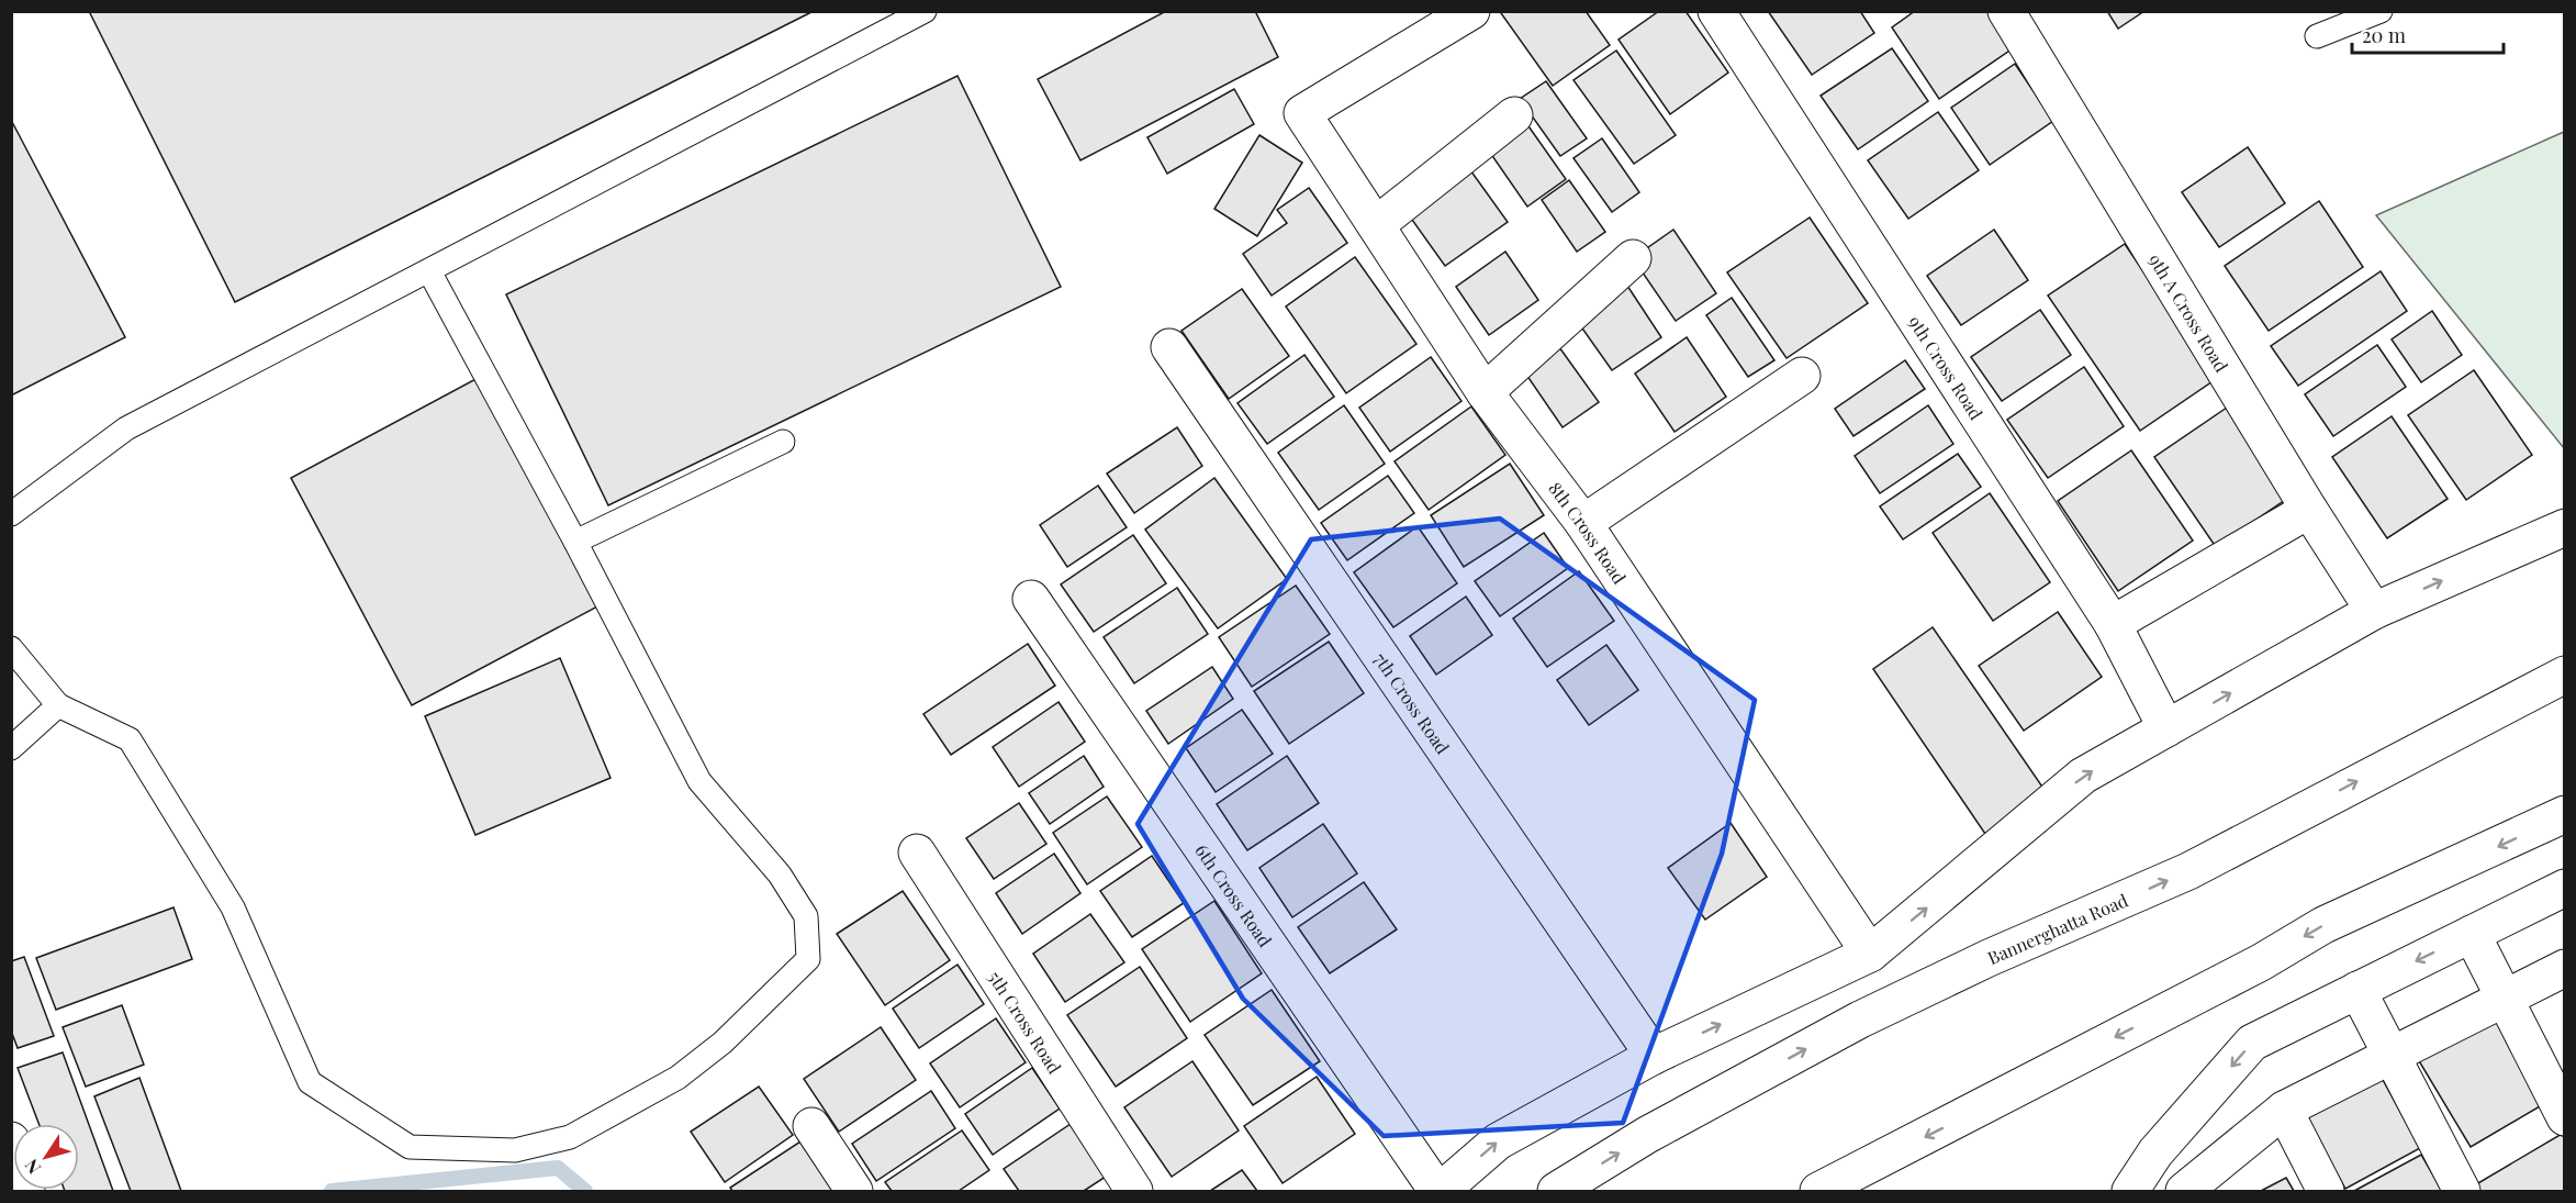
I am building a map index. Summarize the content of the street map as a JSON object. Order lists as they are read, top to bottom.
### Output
{
  "streets": {
    "street": [
      "9th A Cross Road",
      "9th Cross Road",
      "8th Cross Road",
      "7th Cross Road",
      "6th Cross Road",
      "Bannerghatta Road",
      "5th Cross Road"
    ]
  },
  "scale_bar": "20 m",
  "north": "bottom left"
}
